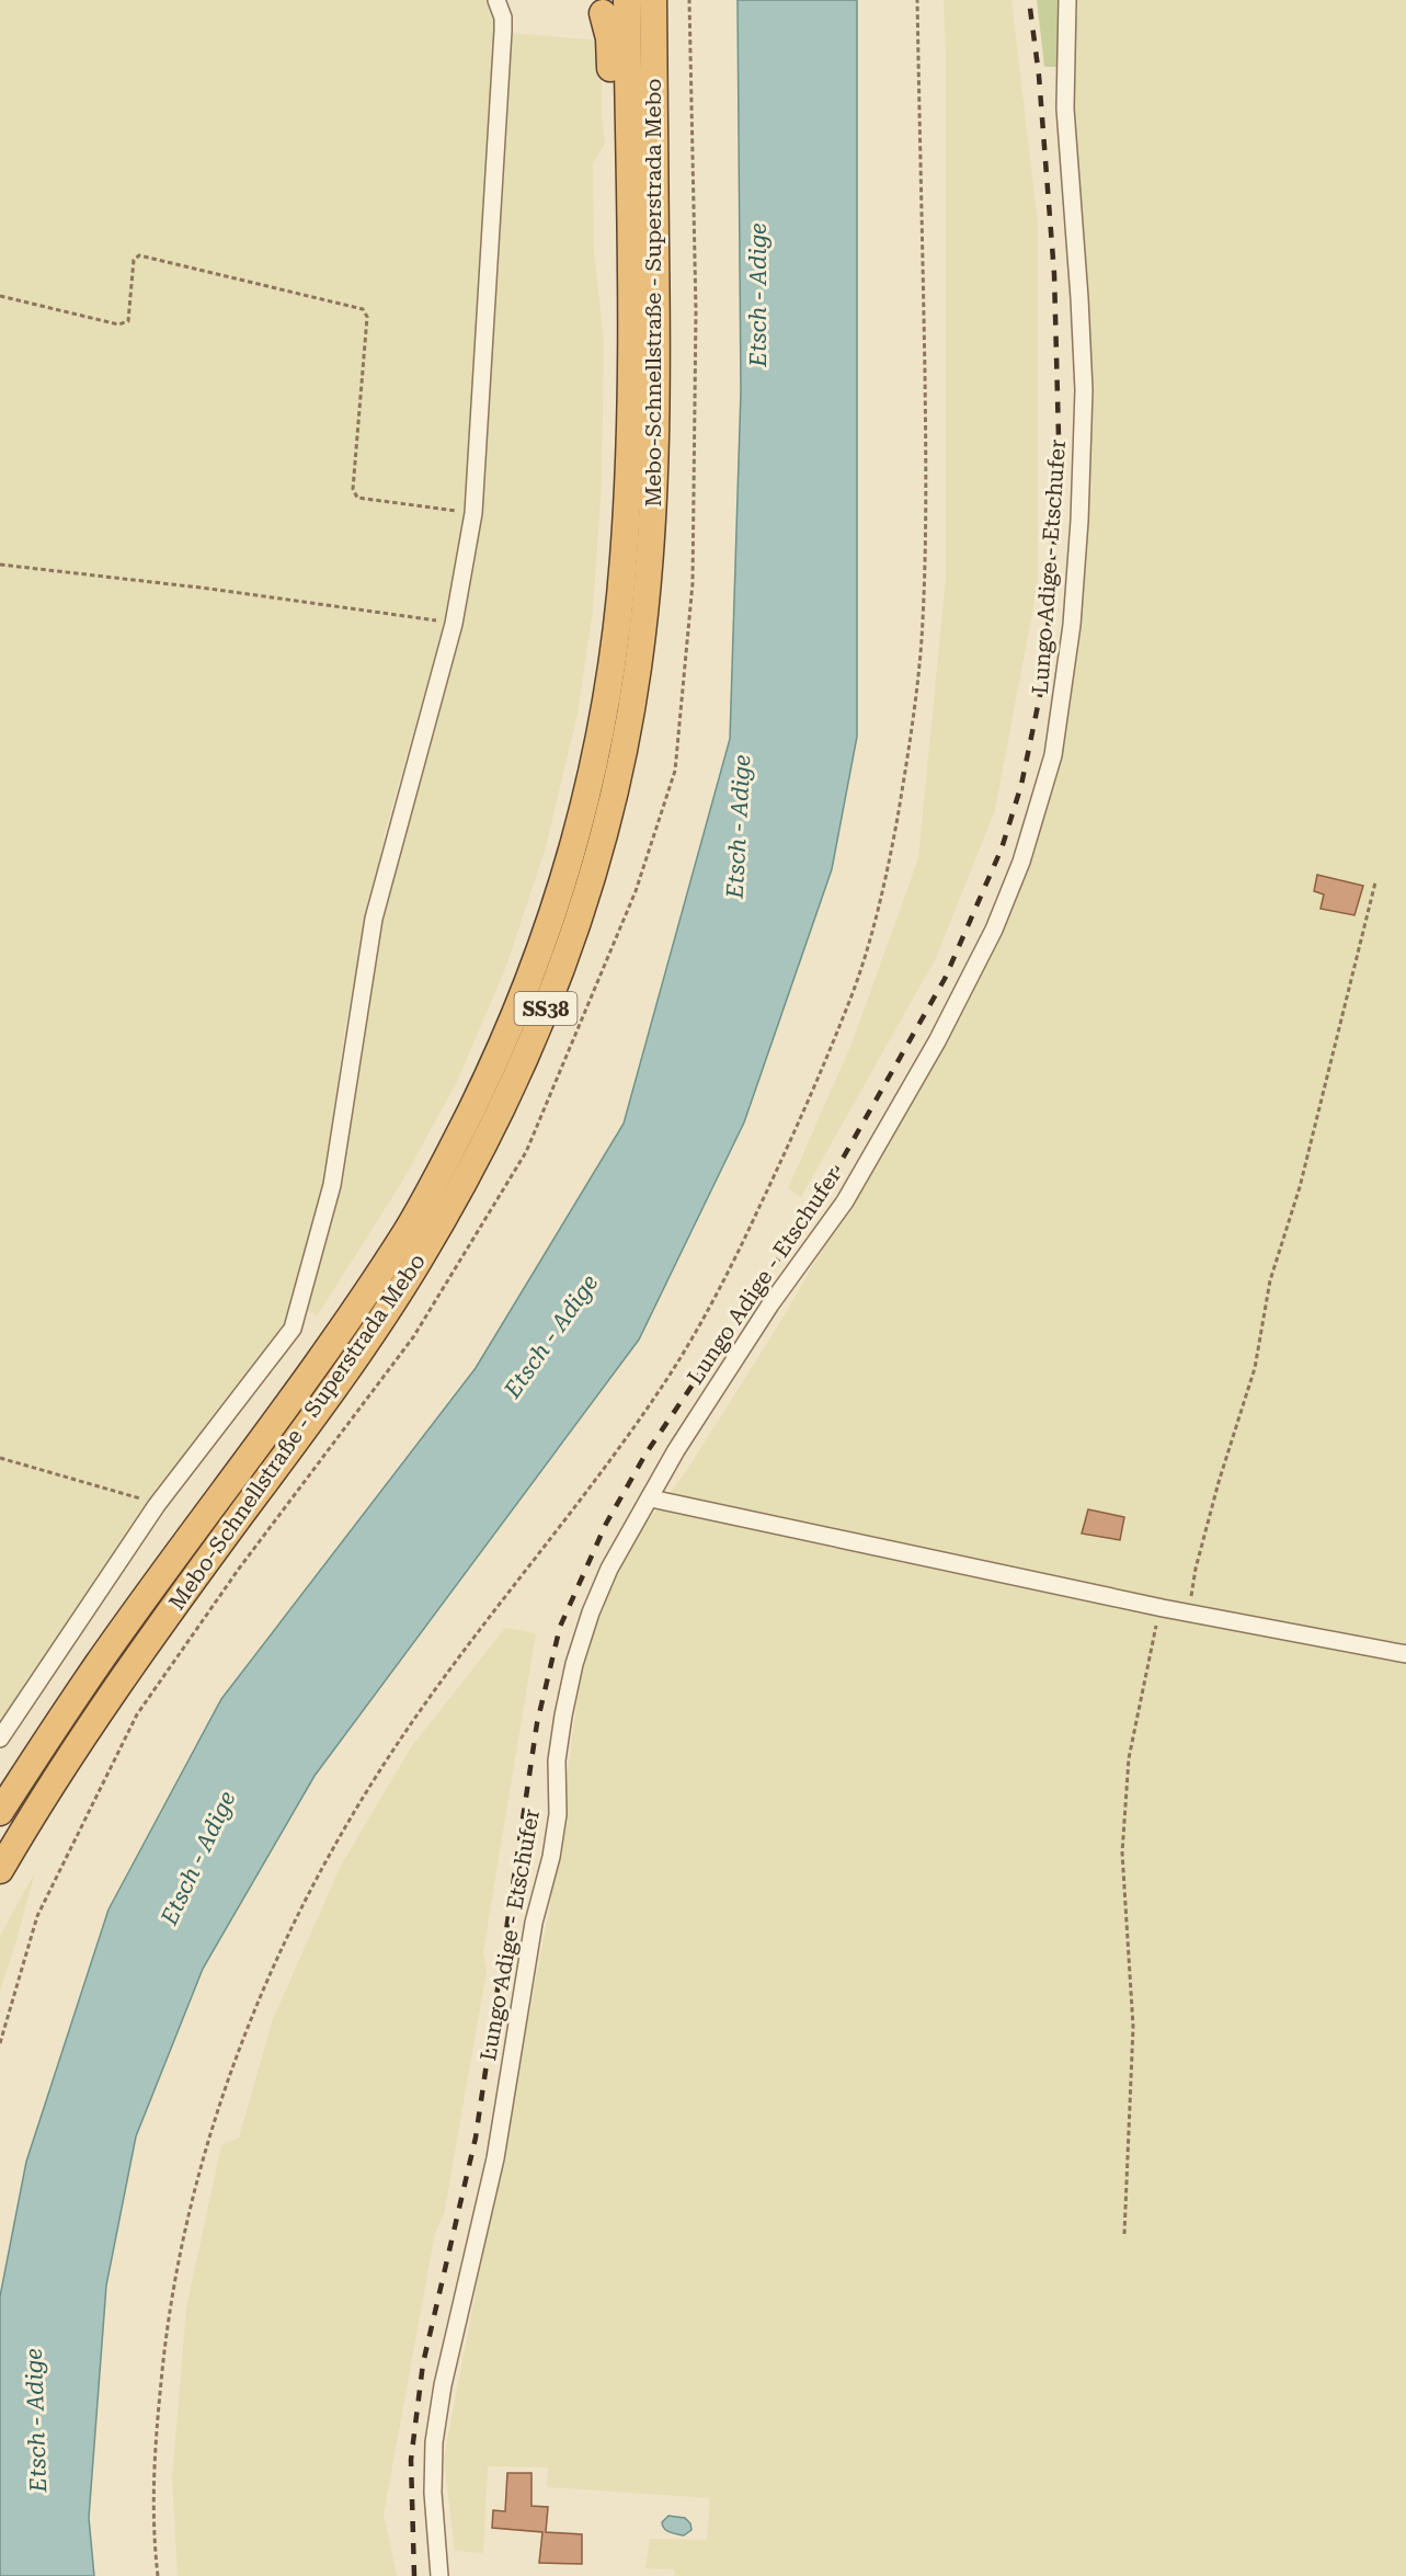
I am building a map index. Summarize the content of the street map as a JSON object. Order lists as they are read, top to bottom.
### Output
{
  "streets": {
    "highway": ["Mebo-Schnellstraße - Superstrada Mebo", "SS38"],
    "street": ["Lungo Adige - Etschufer"]
  },
  "water": ["Etsch - Adige"]
}
